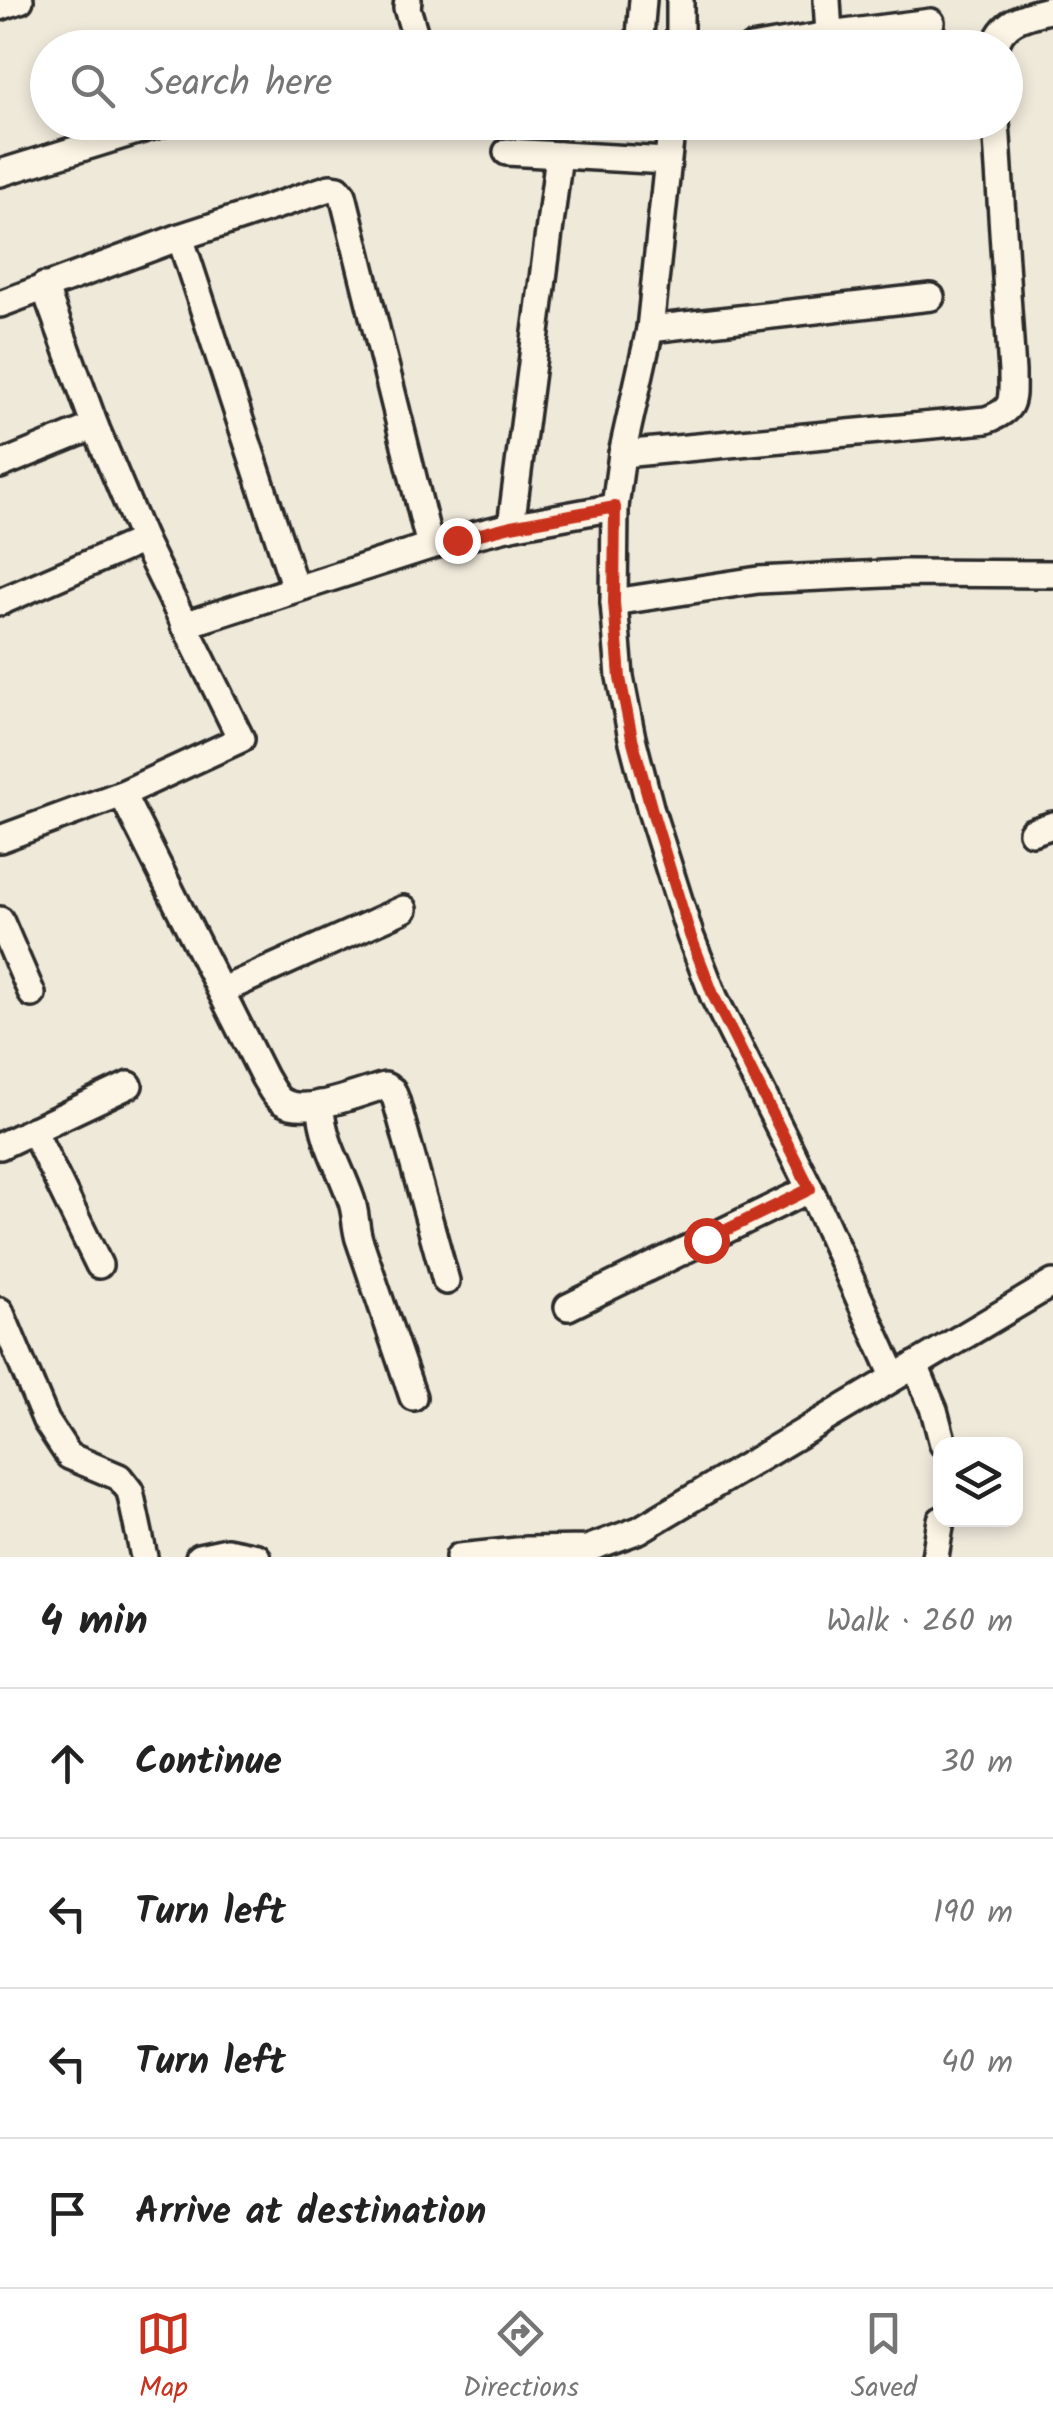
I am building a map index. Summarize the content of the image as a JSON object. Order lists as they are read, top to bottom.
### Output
{
  "page": {
    "search": "Search here",
    "heading": ["4 min", "Walk · 260 m"],
    "list": [
      ["Continue", "30 m"],
      ["Turn left", "190 m"],
      ["Turn left", "40 m"],
      "Arrive at destination"
    ],
    "nav": ["Map", "Directions", "Saved"]
  }
}
